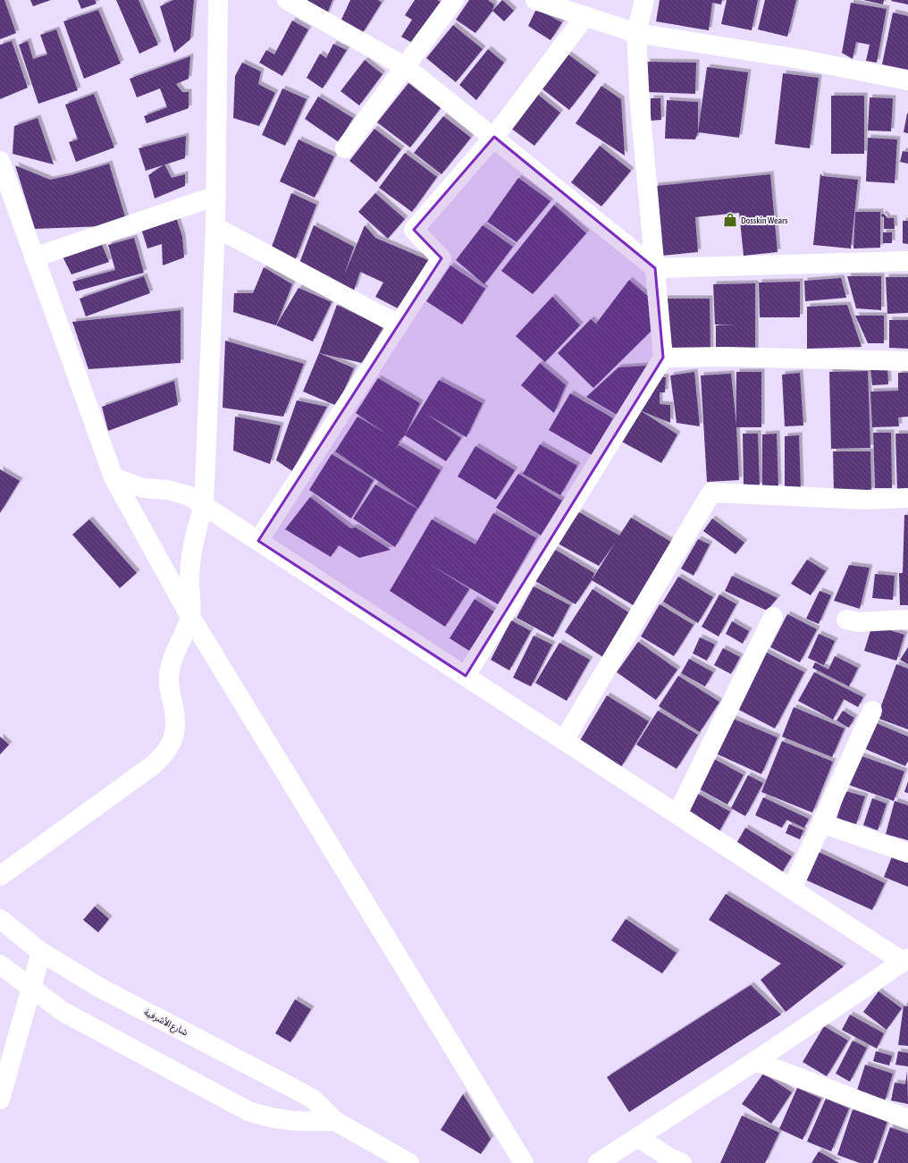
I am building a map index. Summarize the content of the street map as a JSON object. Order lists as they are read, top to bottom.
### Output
{
  "streets": {
    "street": ["شارع الأشرفية"]
  },
  "places": {
    "shop": ["Dosskin Wears"]
  }
}
